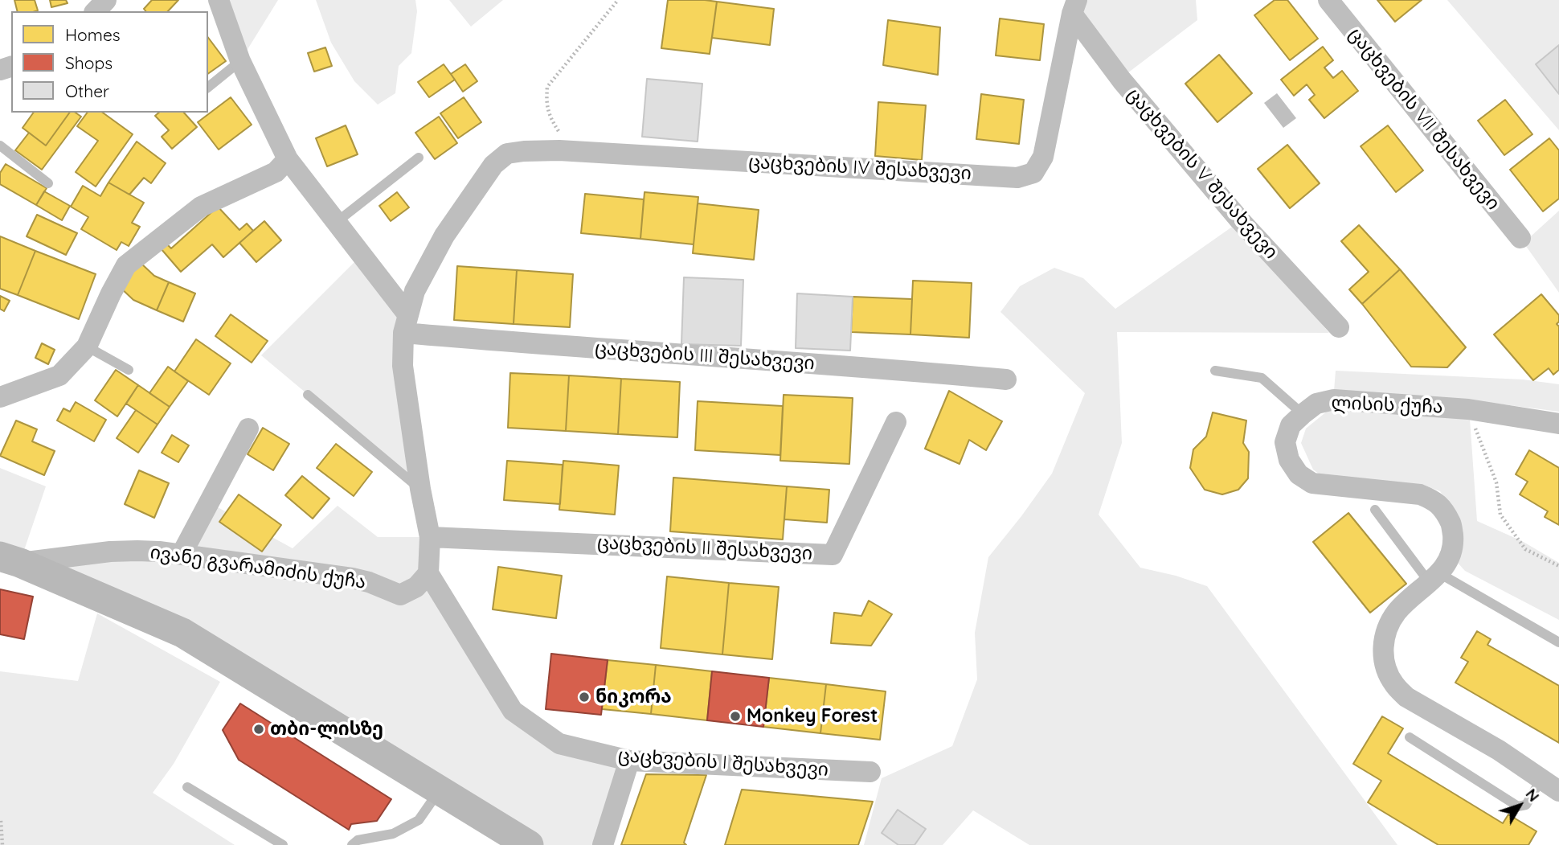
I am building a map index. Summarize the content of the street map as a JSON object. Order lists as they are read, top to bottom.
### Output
{
  "streets": {
    "street": [
      "ცაცხვების VII შესახვევი",
      "ცაცხვების IV შესახვევი",
      "ცაცხვების V შესახვევი",
      "ცაცხვების III შესახვევი",
      "ლისის ქუჩა",
      "ცაცხვების II შესახვევი",
      "ივანე გვარამიძის ქუჩა",
      "ცაცხვების I შესახვევი"
    ]
  },
  "crossings": [
    ["ცაცხვების IV შესახვევი", "ცაცხვების V შესახვევი"],
    ["ცაცხვების IV შესახვევი", "ცაცხვების III შესახვევი"],
    ["ივანე გვარამიძის ქუჩა", "ცაცხვების I შესახვევი"]
  ],
  "places": ["ნიკორა", "Monkey Forest", "თბი-ლისზე"],
  "legend": ["Homes", "Shops", "Other"],
  "north": "top right"
}
